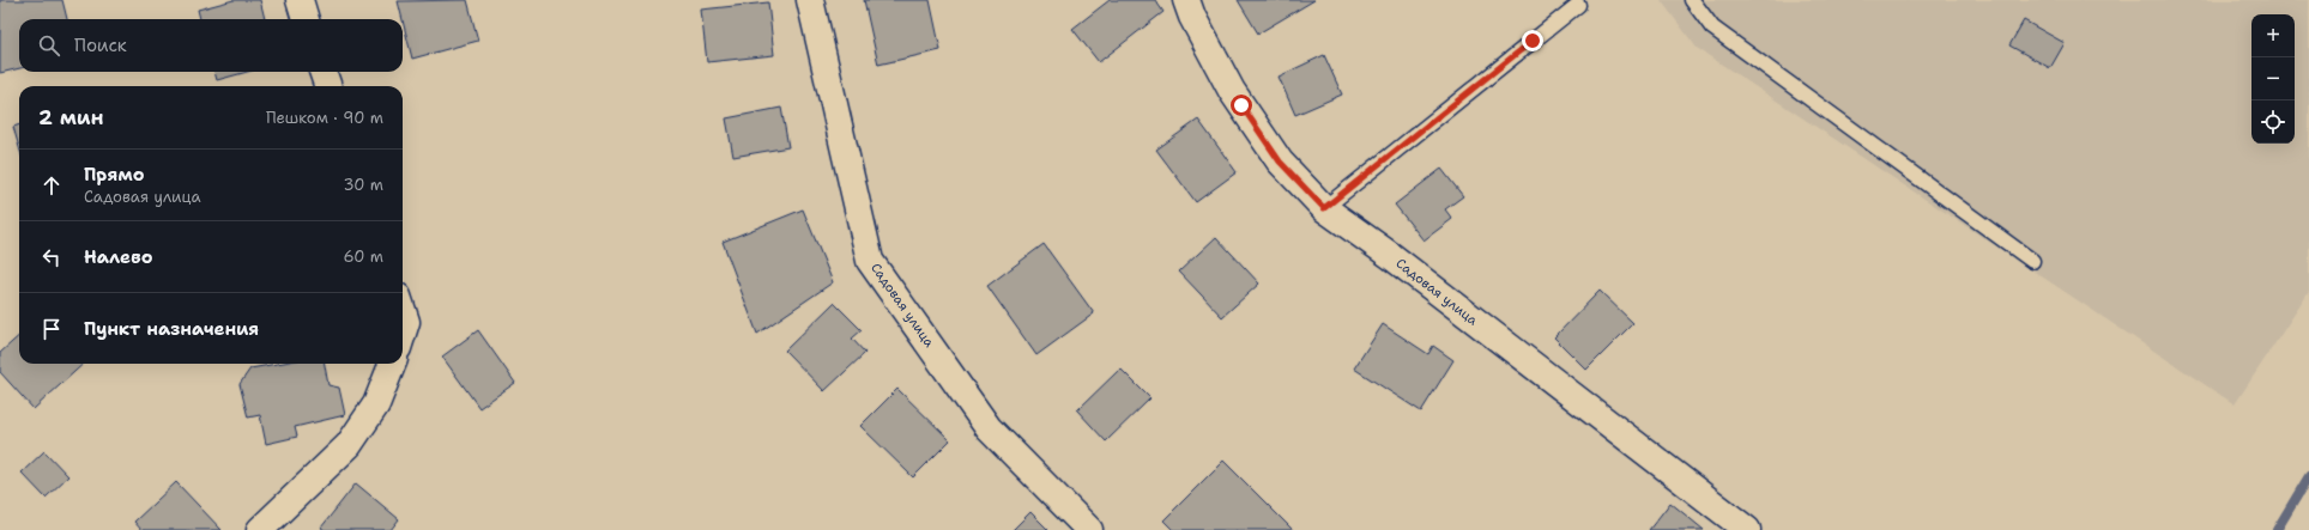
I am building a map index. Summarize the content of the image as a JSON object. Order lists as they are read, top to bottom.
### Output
{
  "streets": {
    "street": ["Садовая улица"]
  },
  "page": {
    "map_buttons": ["+", "−"],
    "search": "Поиск",
    "heading": ["2 мин", "Пешком · 90 m"],
    "list": [
      ["Прямо", "Садовая улица", "30 m"],
      ["Налево", "60 m"],
      "Пункт назначения"
    ]
  }
}
